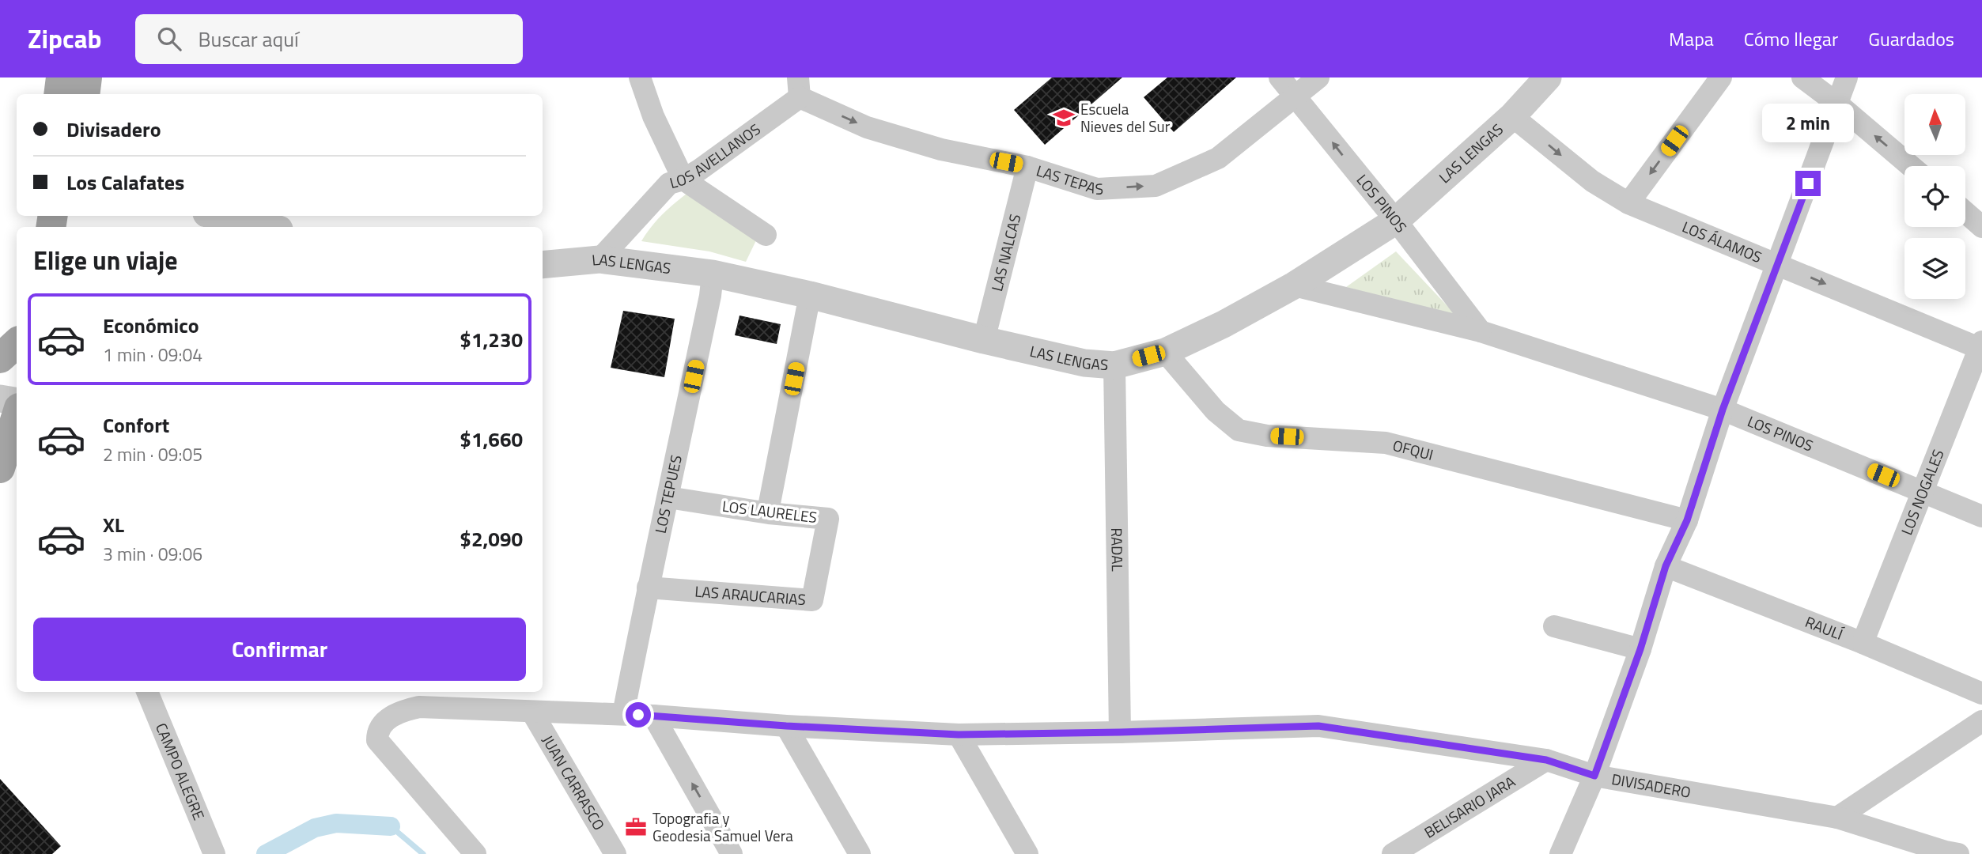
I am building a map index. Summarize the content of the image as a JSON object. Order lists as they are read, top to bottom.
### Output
{
  "streets": {
    "street": [
      "LAS LENGAS",
      "LOS AVELLANOS",
      "LAS TEPAS",
      "LOS PINOS",
      "LOS ÁLAMOS",
      "LAS NALCAS",
      "OFQUI",
      "LOS NOGALES",
      "LOS TEPUES",
      "LOS LAURELES",
      "RADAL",
      "LAS ARAUCARIAS",
      "RAULÍ",
      "CAMPO ALEGRE",
      "JUAN CARRASCO",
      "DIVISADERO",
      "BELISARIO JARA"
    ]
  },
  "crossings": [
    ["LAS LENGAS", "LOS AVELLANOS"],
    ["LAS LENGAS", "LOS PINOS"],
    ["LAS LENGAS", "LOS ÁLAMOS"],
    ["LAS LENGAS", "LAS NALCAS"],
    ["LAS LENGAS", "OFQUI"],
    ["LAS LENGAS", "LOS TEPUES"],
    ["LAS LENGAS", "RADAL"],
    ["LOS AVELLANOS", "LAS TEPAS"],
    ["LAS TEPAS", "LOS PINOS"],
    ["LAS TEPAS", "LAS NALCAS"],
    ["LOS PINOS", "LOS NOGALES"],
    ["LOS ÁLAMOS", "LOS NOGALES"],
    ["LOS NOGALES", "RAULÍ"],
    ["LOS TEPUES", "LOS LAURELES"],
    ["LOS TEPUES", "LAS ARAUCARIAS"],
    ["LOS TEPUES", "DIVISADERO"],
    ["LOS LAURELES", "LAS ARAUCARIAS"],
    ["RADAL", "DIVISADERO"],
    ["JUAN CARRASCO", "DIVISADERO"],
    ["DIVISADERO", "BELISARIO JARA"]
  ],
  "one_way": ["LAS TEPAS"],
  "places": {
    "school or university": ["Escuela Nieves del Sur"],
    "office": ["Topografia y Geodesia Samuel Vera"]
  },
  "north": "top",
  "page": {
    "header": "Zipcab",
    "search": "Buscar aquí",
    "nav": ["Mapa", "Cómo llegar", "Guardados"],
    "banner": ["Divisadero", "Los Calafates"],
    "bubble": "2 min",
    "heading": "Elige un viaje",
    "list": [
      {
        "name": "Económico",
        "note": "1 min · 09:04",
        "value": "$1,230"
      },
      {
        "name": "Confort",
        "note": "2 min · 09:05",
        "value": "$1,660"
      },
      {
        "name": "XL",
        "note": "3 min · 09:06",
        "value": "$2,090"
      }
    ],
    "buttons": "Confirmar"
  }
}
